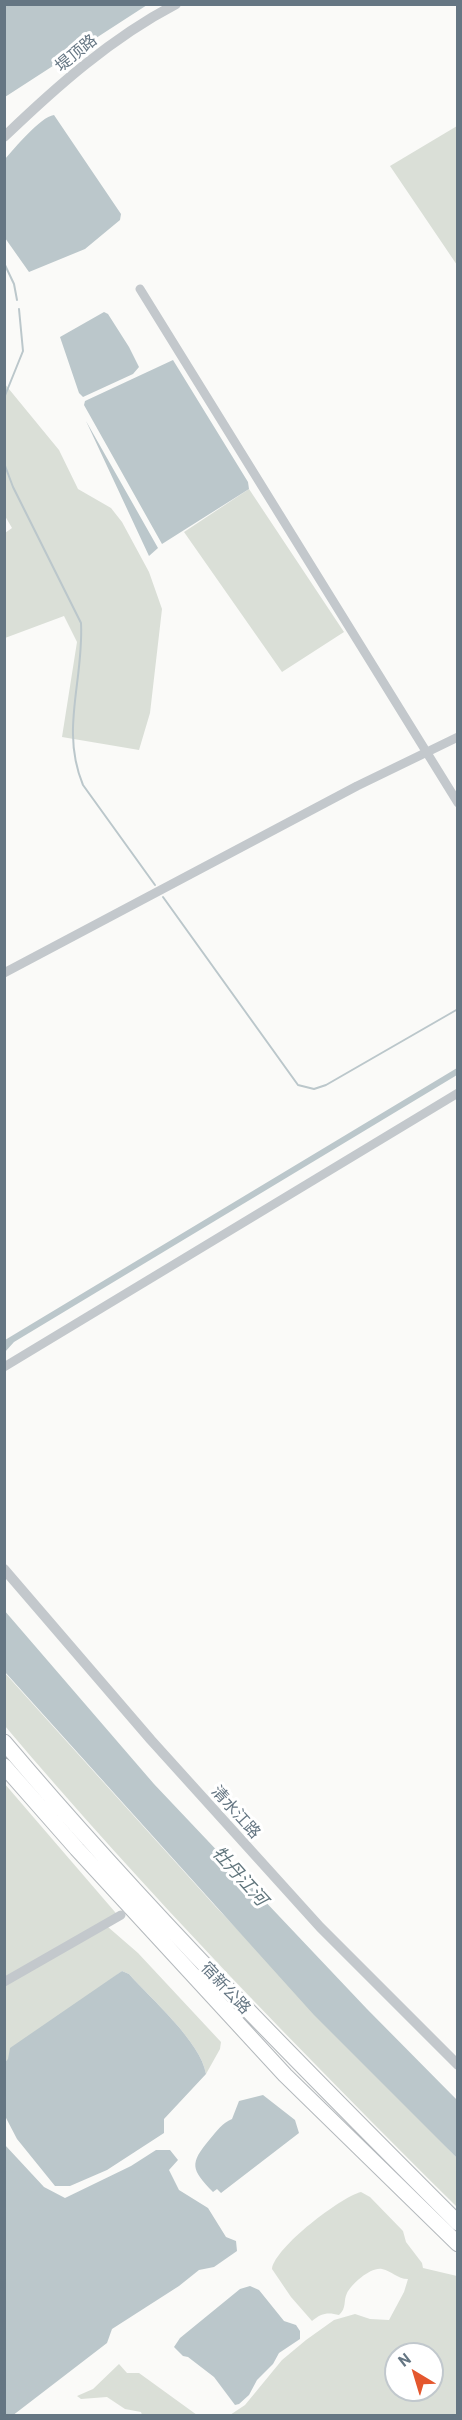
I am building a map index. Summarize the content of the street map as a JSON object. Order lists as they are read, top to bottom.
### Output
{
  "streets": {
    "highway": ["宿新公路"],
    "street": ["堤顶路", "清水江路"]
  },
  "water": ["牡丹江河"],
  "north": "top left"
}
